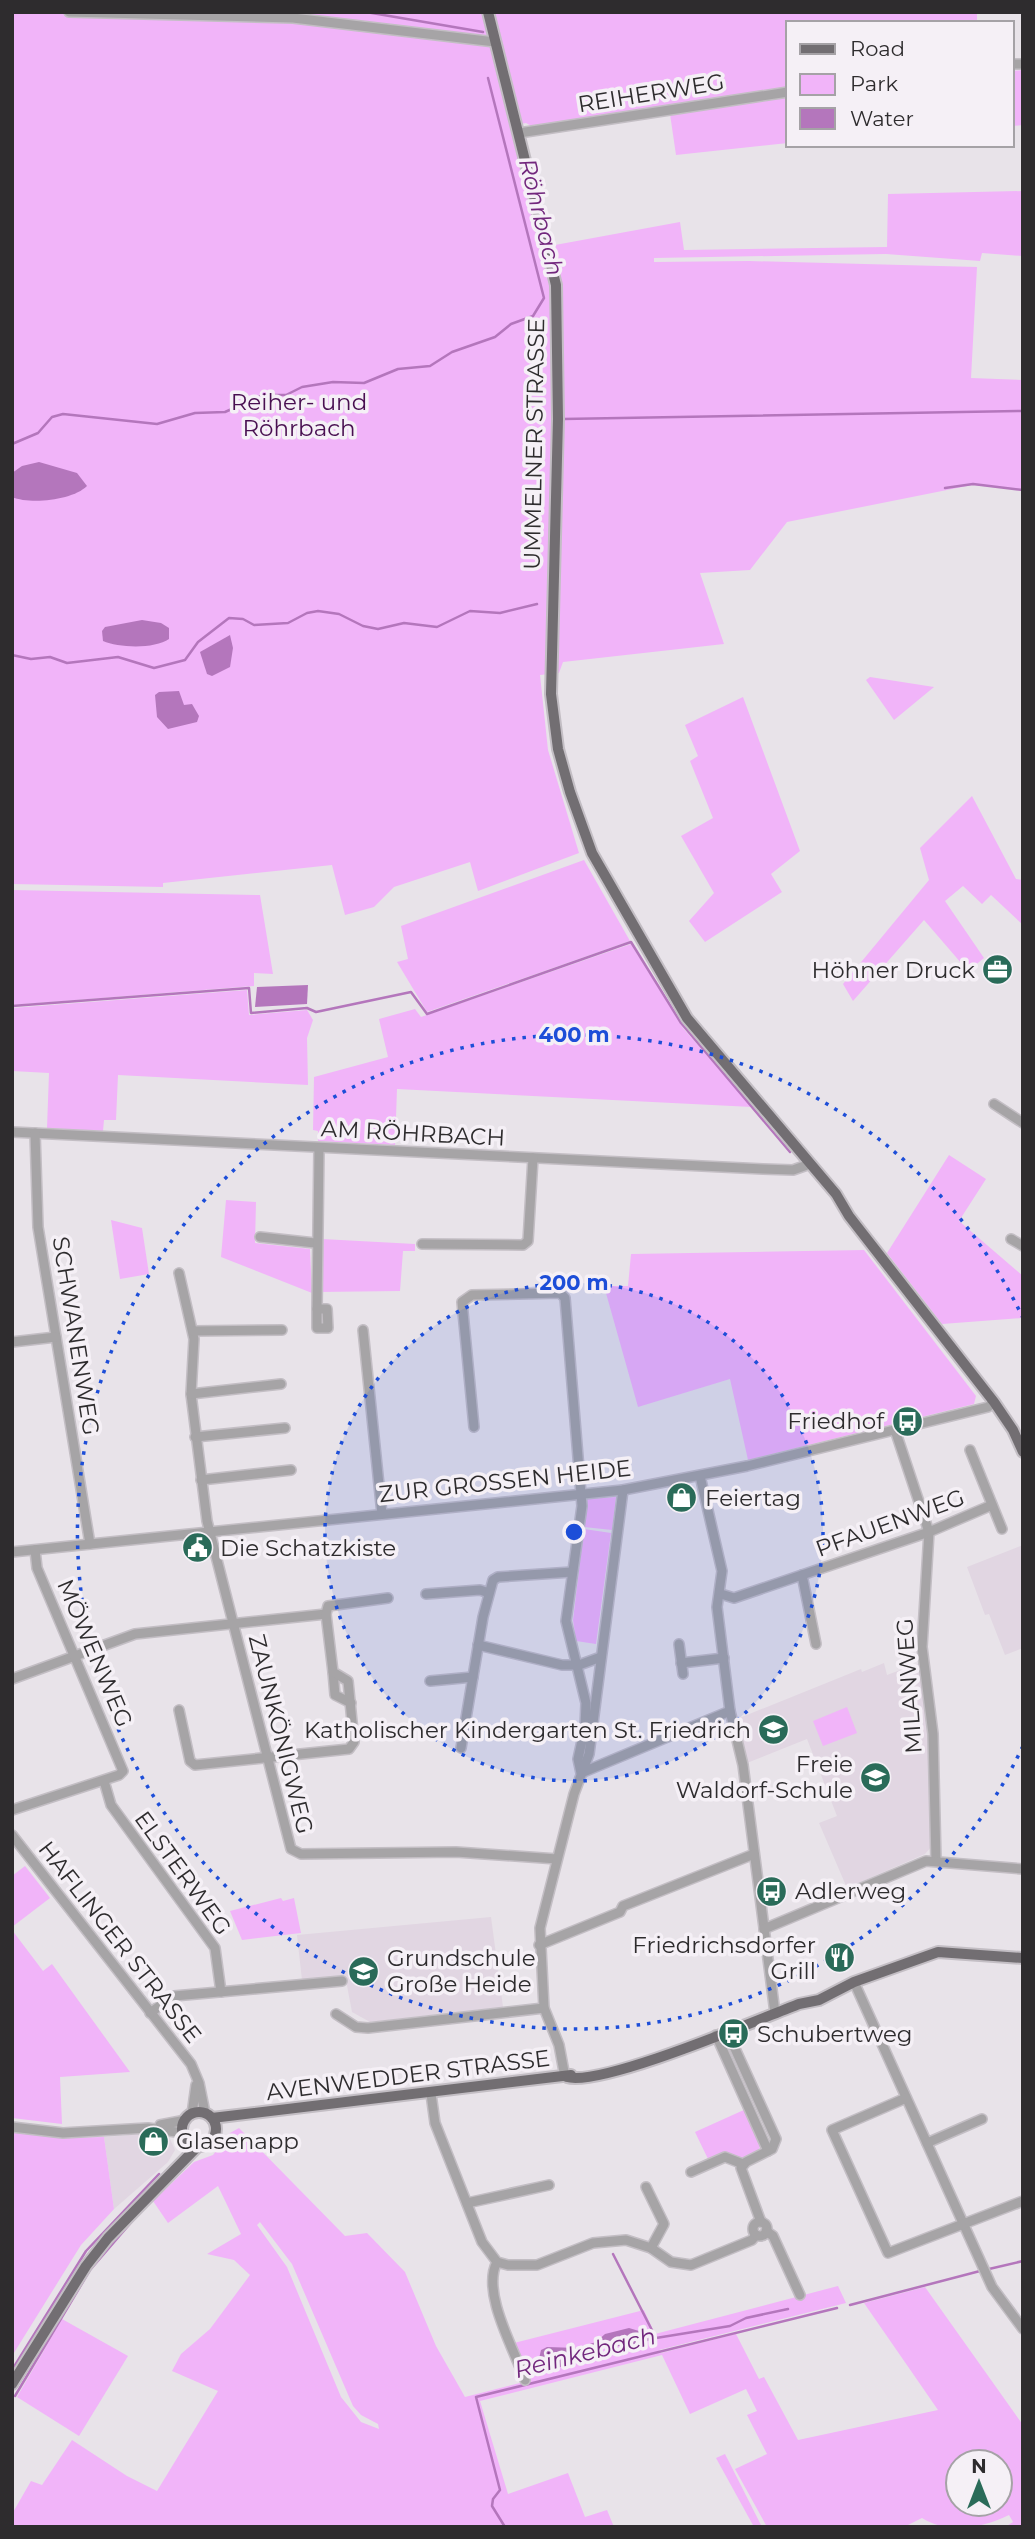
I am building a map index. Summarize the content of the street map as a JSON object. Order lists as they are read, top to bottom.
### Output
{
  "streets": {
    "main road": ["UMMELNER STRASSE", "AVENWEDDER STRASSE"],
    "street": [
      "REIHERWEG",
      "AM RÖHRBACH",
      "SCHWANENWEG",
      "ZUR GROSSEN HEIDE",
      "PFAUENWEG",
      "MÖWENWEG",
      "MILANWEG",
      "ZAUNKÖNIGWEG",
      "ELSTERWEG",
      "HAFLINGER STRASSE"
    ]
  },
  "crossings": [
    ["REIHERWEG", "UMMELNER STRASSE"],
    ["UMMELNER STRASSE", "AM RÖHRBACH"],
    ["UMMELNER STRASSE", "ZUR GROSSEN HEIDE"],
    ["AM RÖHRBACH", "SCHWANENWEG"],
    ["SCHWANENWEG", "ZUR GROSSEN HEIDE"],
    ["ZUR GROSSEN HEIDE", "MÖWENWEG"],
    ["ZUR GROSSEN HEIDE", "MILANWEG"],
    ["ZUR GROSSEN HEIDE", "ZAUNKÖNIGWEG"],
    ["PFAUENWEG", "MILANWEG"],
    ["MÖWENWEG", "ELSTERWEG"],
    ["HAFLINGER STRASSE", "AVENWEDDER STRASSE"]
  ],
  "water": ["Röhrbach", "Reinkebach"],
  "parks": ["Reiher- und Röhrbach"],
  "places": {
    "office": ["Höhner Druck"],
    "bus stop": ["Friedhof", "Adlerweg", "Schubertweg"],
    "shop": ["Feiertag", "Glasenapp"],
    "public building": ["Die Schatzkiste"],
    "school or university": ["Katholischer Kindergarten St. Friedrich", "Freie Waldorf-Schule", "Grundschule Große Heide"],
    "restaurant": ["Friedrichsdorfer Grill"]
  },
  "legend": ["Road", "Park", "Water"],
  "north": "top",
  "rings": ["400 m", "200 m"]
}
